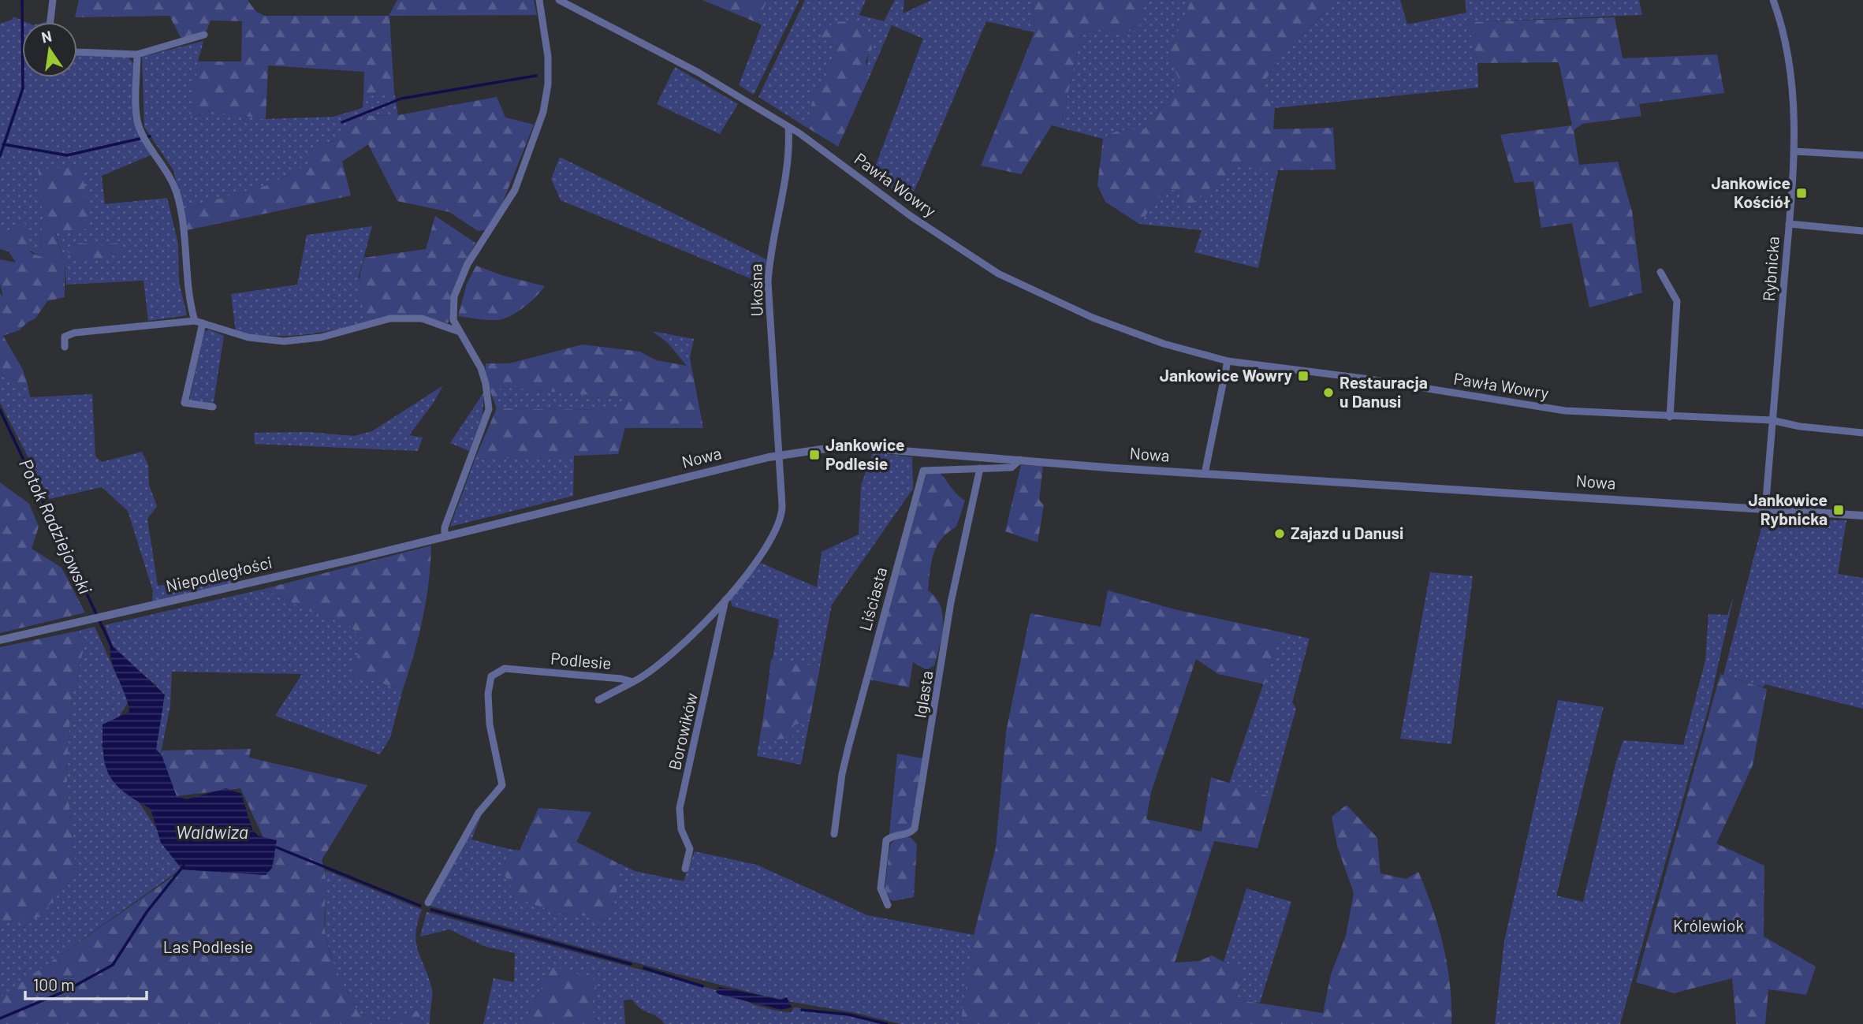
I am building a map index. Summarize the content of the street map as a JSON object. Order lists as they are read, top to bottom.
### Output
{
  "streets": {
    "street": [
      "Pawła Wowry",
      "Rybnicka",
      "Ukośna",
      "Nowa",
      "Niepodległości",
      "Liściasta",
      "Podlesie",
      "Iglasta",
      "Borowików"
    ]
  },
  "crossings": [
    ["Pawła Wowry", "Rybnicka"],
    ["Pawła Wowry", "Ukośna"],
    ["Rybnicka", "Nowa"],
    ["Ukośna", "Nowa"],
    ["Ukośna", "Podlesie"],
    ["Nowa", "Niepodległości"],
    ["Nowa", "Liściasta"],
    ["Nowa", "Podlesie"],
    ["Liściasta", "Iglasta"],
    ["Podlesie", "Borowików"]
  ],
  "water": ["Potok Radziejowski", "Waldwiza"],
  "parks": ["Królewiok", "Las Podlesie"],
  "places": {
    "transit": [
      "Jankowice Kościół",
      "Jankowice Wowry",
      "Jankowice Podlesie",
      "Jankowice Rybnicka"
    ],
    "other": ["Restauracja u Danusi", "Zajazd u Danusi"]
  },
  "scale_bar": "100 m",
  "north": "top"
}
